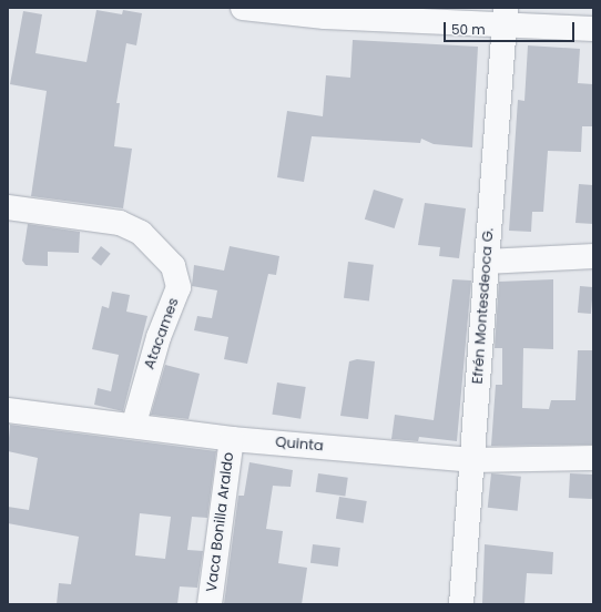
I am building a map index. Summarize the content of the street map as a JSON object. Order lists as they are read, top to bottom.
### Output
{
  "streets": {
    "street": [
      "Efrén Montesdeoca G.",
      "Atacames",
      "Quinta",
      "Vaca Bonilla Araldo"
    ]
  },
  "crossings": [
    ["Efrén Montesdeoca G.", "Quinta"],
    ["Atacames", "Quinta"],
    ["Quinta", "Vaca Bonilla Araldo"]
  ],
  "scale_bar": "50 m"
}
